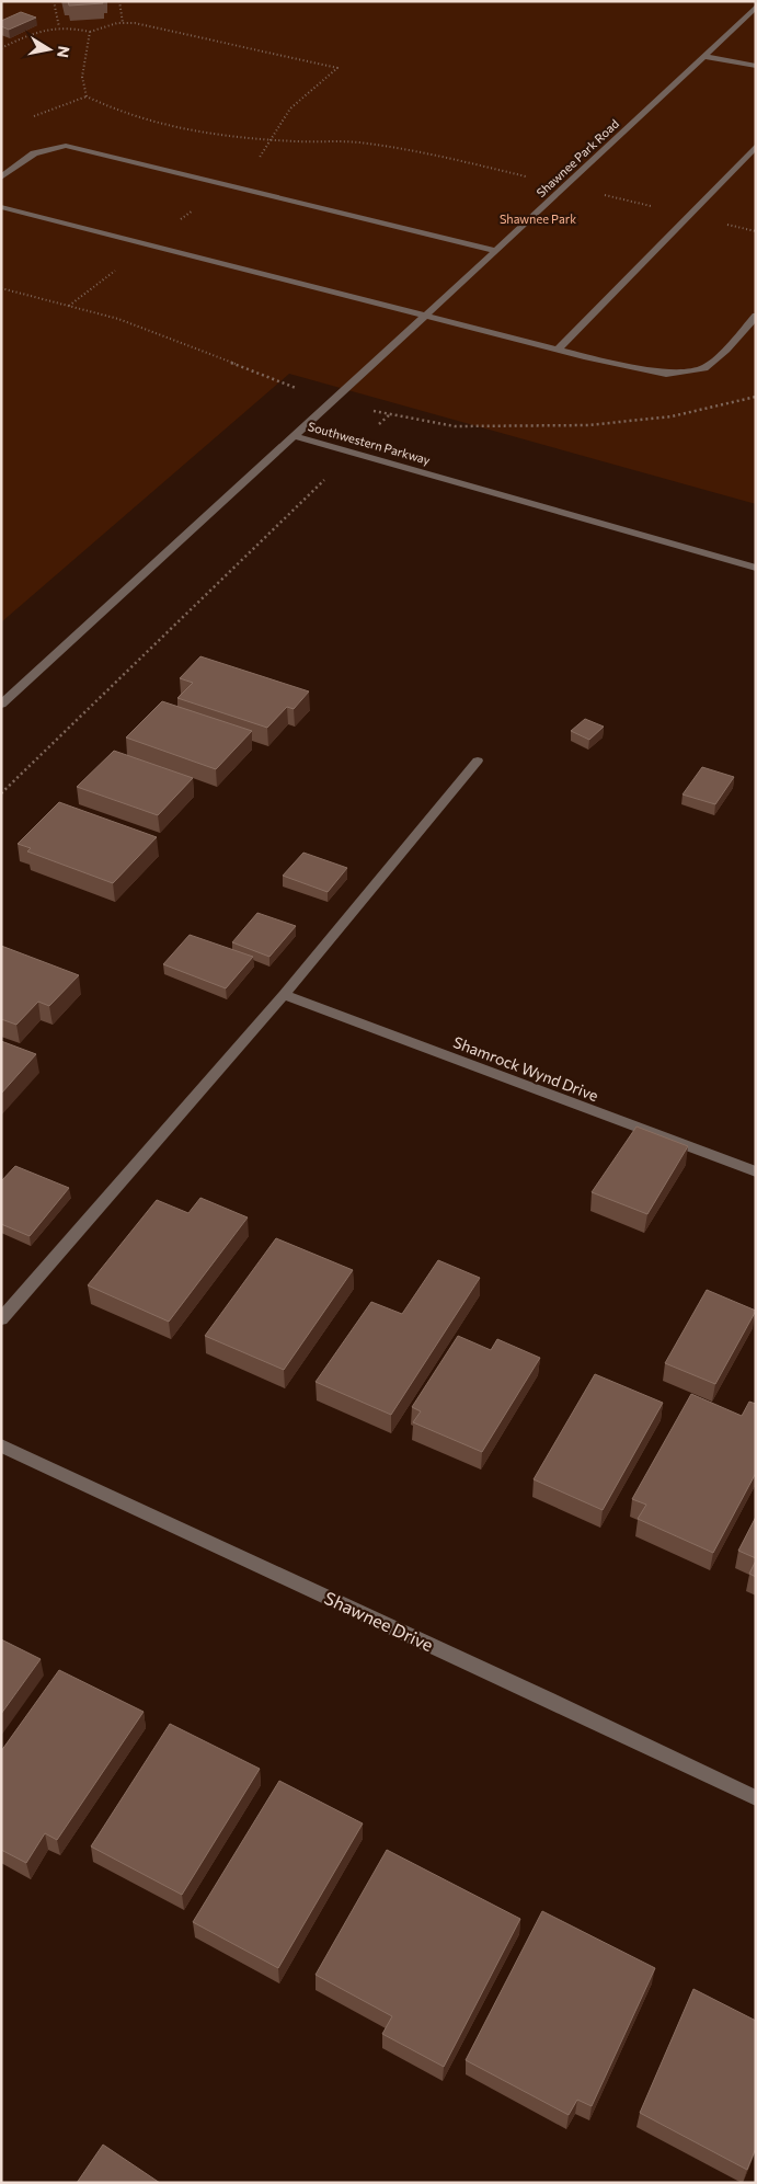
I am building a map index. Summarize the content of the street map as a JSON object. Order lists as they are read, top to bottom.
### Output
{
  "streets": {
    "street": [
      "Shawnee Park Road",
      "Southwestern Parkway",
      "Shamrock Wynd Drive",
      "Shawnee Drive"
    ]
  },
  "crossings": [
    ["Shawnee Park Road", "Southwestern Parkway"]
  ],
  "parks": ["Shawnee Park"],
  "north": "right"
}
